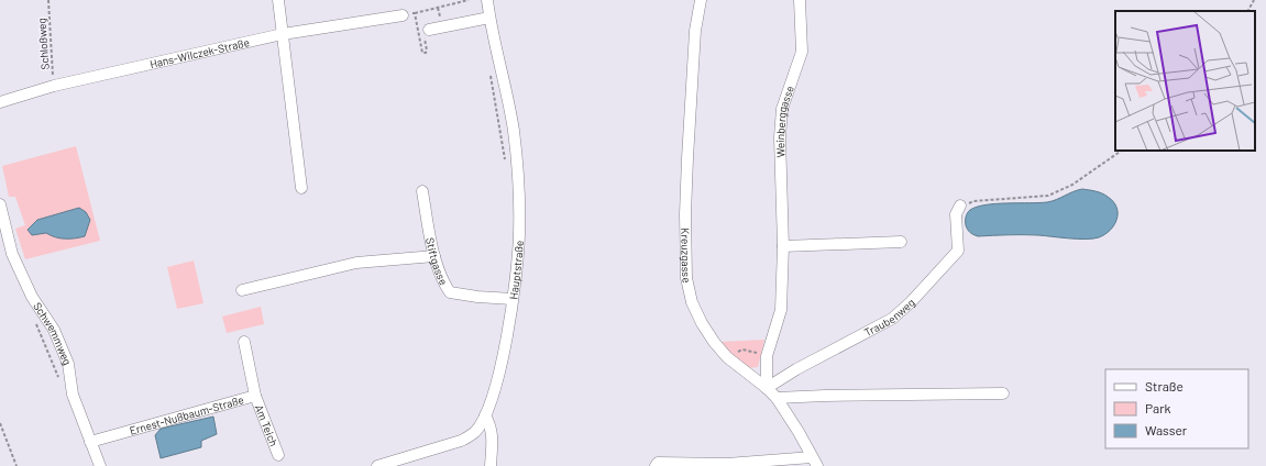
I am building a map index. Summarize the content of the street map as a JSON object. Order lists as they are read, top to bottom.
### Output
{
  "streets": {
    "street": [
      "Hans-Wilczek-Straße",
      "Weinberggasse",
      "Kreuzgasse",
      "Stiftgasse",
      "Hauptstraße",
      "Traubenweg",
      "Schwemmweg",
      "Ernest-Nußbaum-Straße",
      "Am Teich"
    ],
    "path": ["Schloßweg"]
  },
  "crossings": [
    ["Schloßweg", "Hans-Wilczek-Straße"],
    ["Weinberggasse", "Kreuzgasse"],
    ["Weinberggasse", "Traubenweg"],
    ["Kreuzgasse", "Traubenweg"],
    ["Stiftgasse", "Hauptstraße"],
    ["Schwemmweg", "Ernest-Nußbaum-Straße"],
    ["Ernest-Nußbaum-Straße", "Am Teich"]
  ],
  "legend": ["Straße", "Park", "Wasser"]
}
